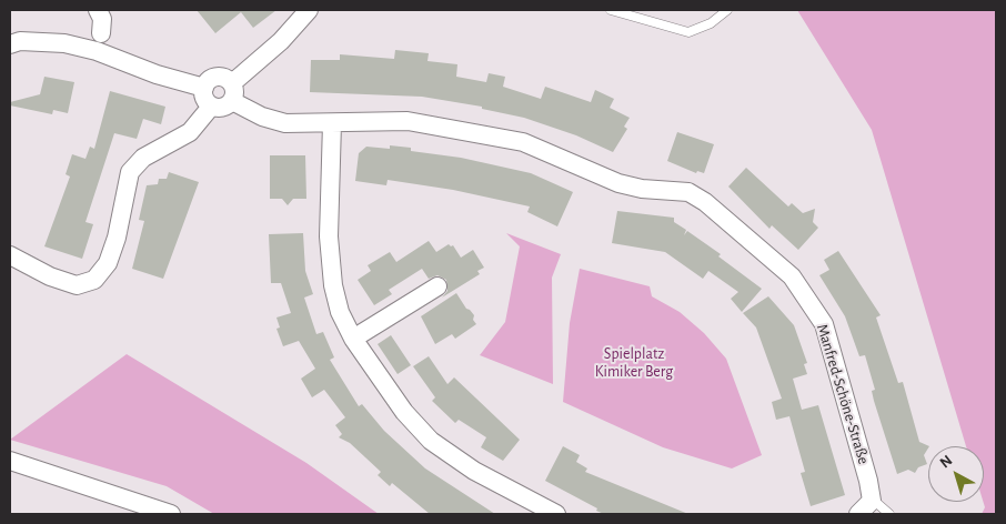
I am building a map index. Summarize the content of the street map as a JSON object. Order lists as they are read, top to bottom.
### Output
{
  "streets": {
    "street": ["Manfred-Schöne-Straße"]
  },
  "parks": ["Spielplatz Kimiker Berg"],
  "north": "top left"
}
